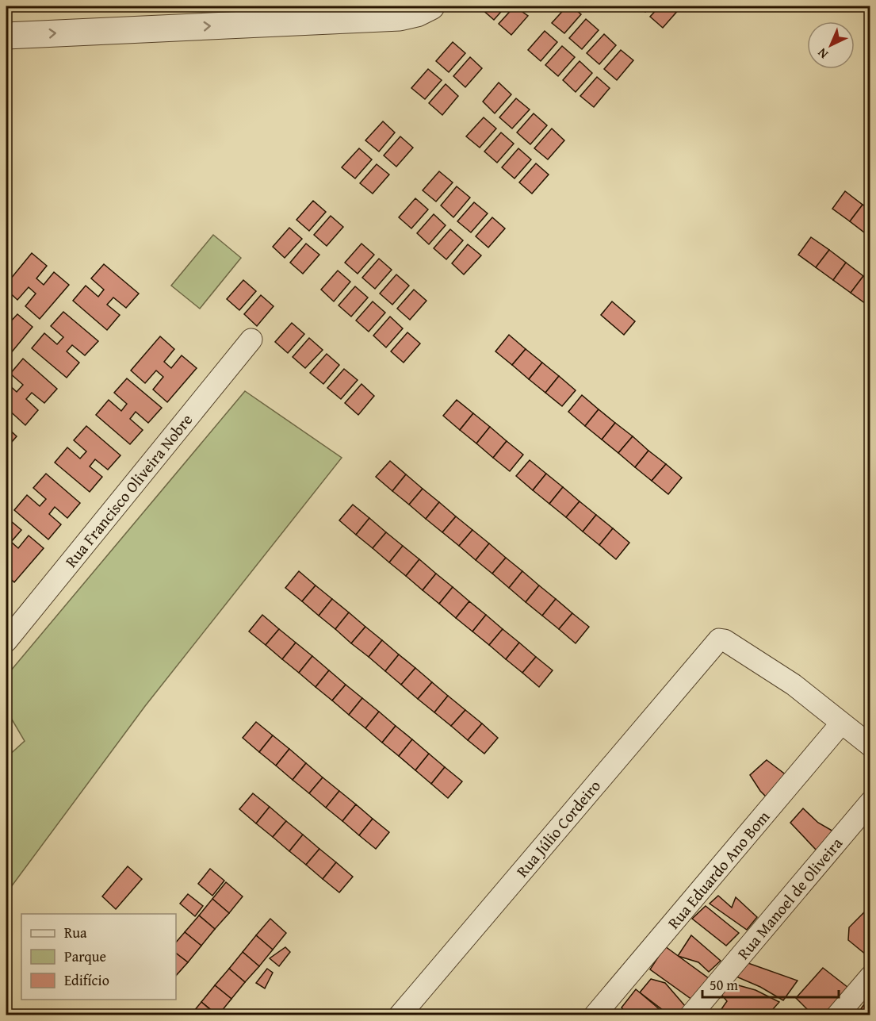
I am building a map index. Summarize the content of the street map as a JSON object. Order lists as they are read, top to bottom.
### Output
{
  "streets": {
    "street": [
      "Rua Francisco Oliveira Nobre",
      "Rua Júlio Cordeiro",
      "Rua Eduardo Ano Bom",
      "Rua Manoel de Oliveira"
    ]
  },
  "crossings": [
    ["Rua Júlio Cordeiro", "Rua Eduardo Ano Bom"]
  ],
  "legend": ["Rua", "Parque", "Edifício"],
  "scale_bar": "50 m",
  "north": "bottom left"
}
